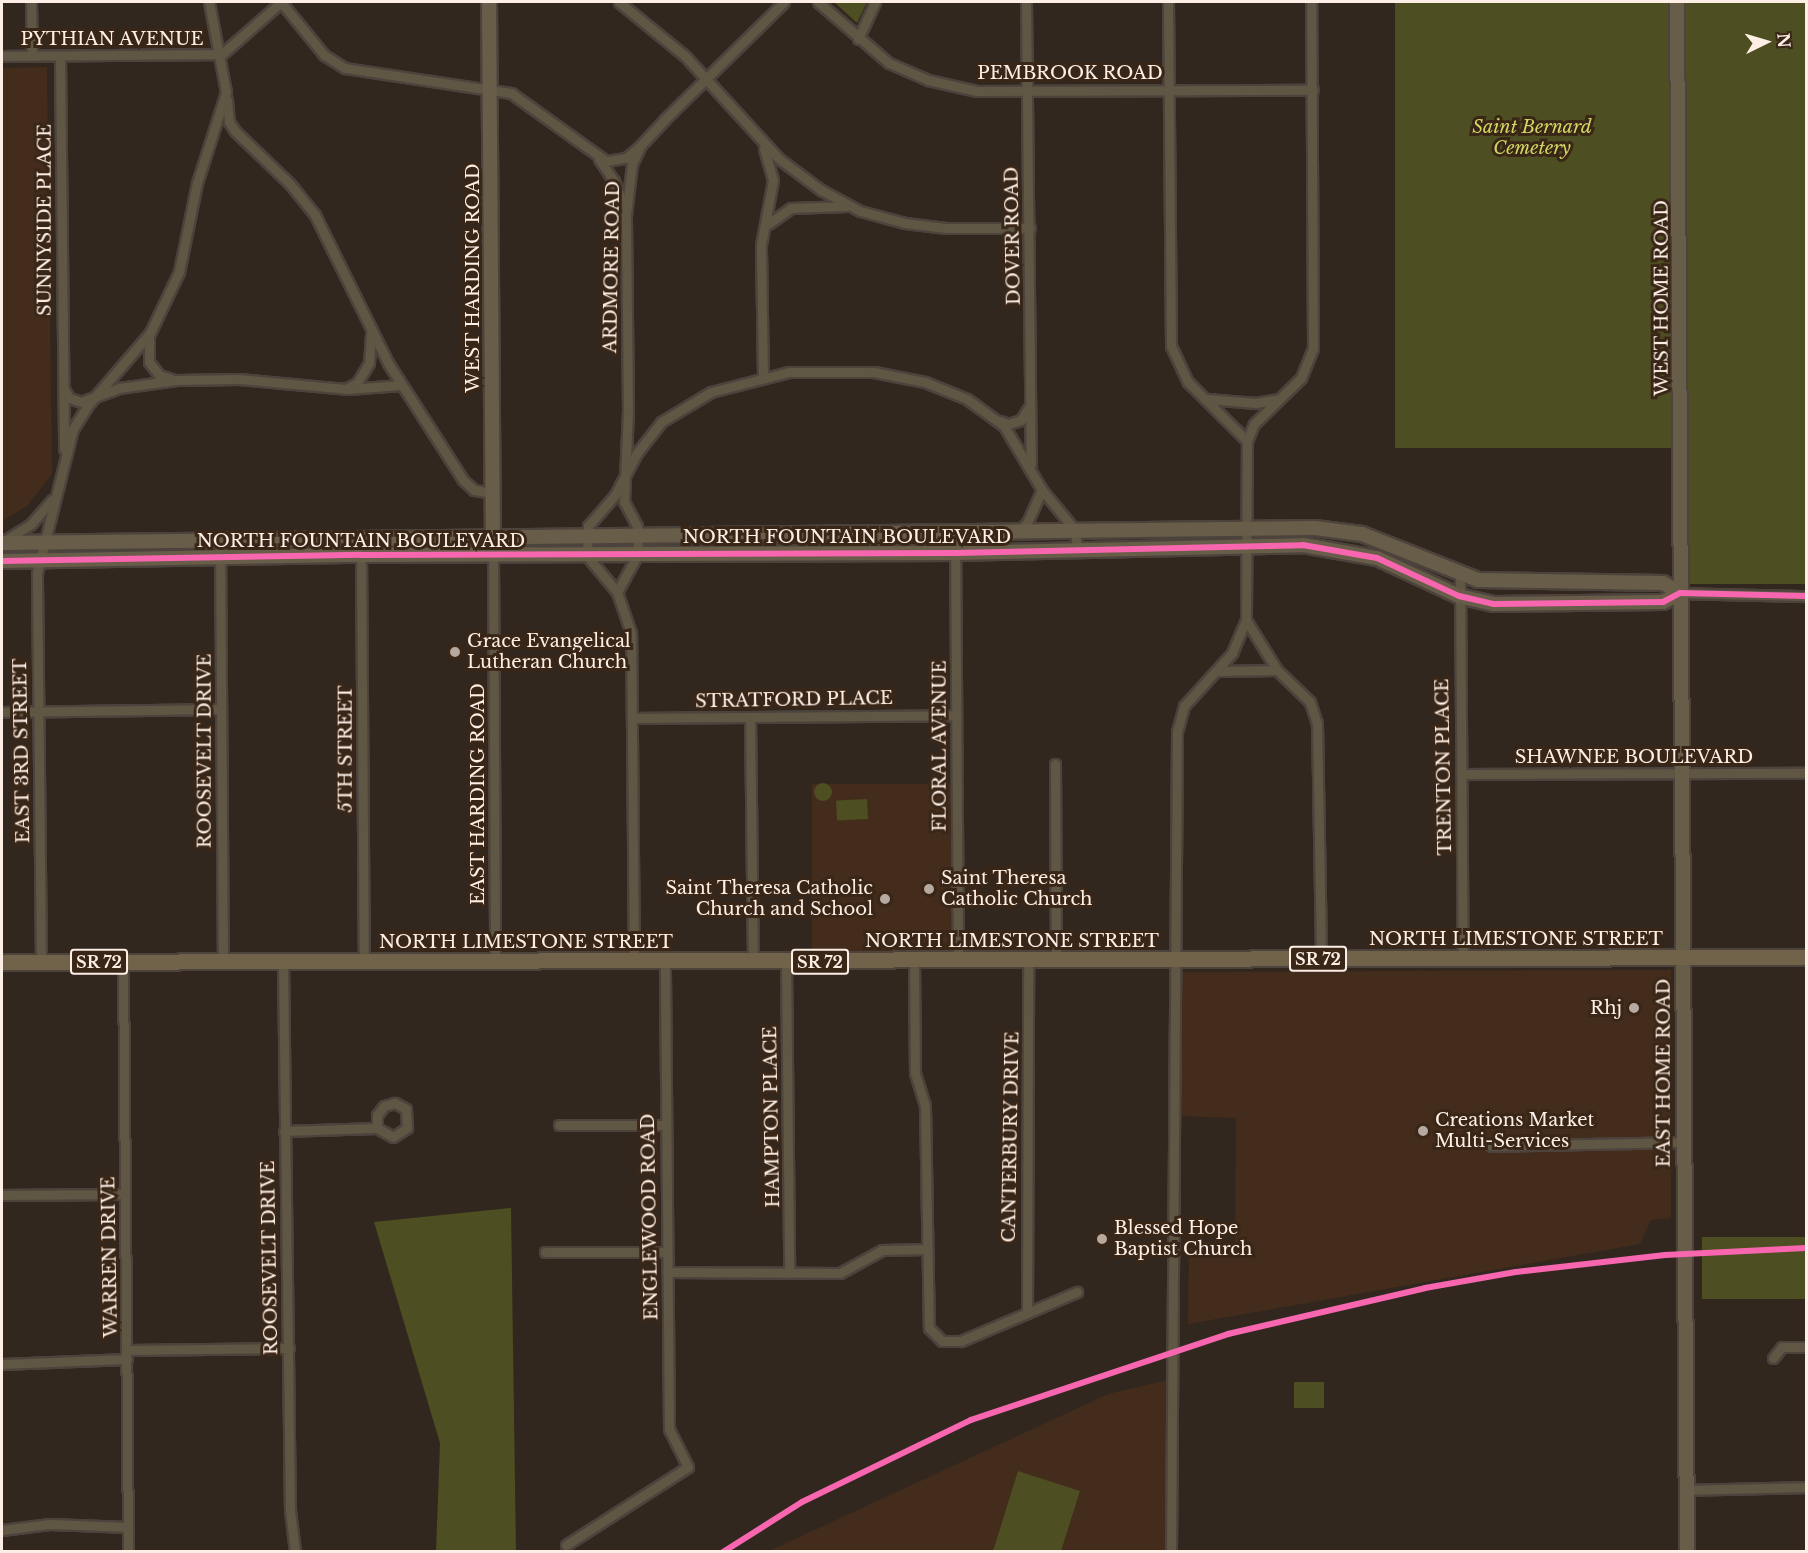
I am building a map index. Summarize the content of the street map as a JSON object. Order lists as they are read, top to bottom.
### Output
{
  "streets": {
    "main road": ["NORTH LIMESTONE STREET", "SR 72"],
    "street": [
      "PYTHIAN AVENUE",
      "PEMBROOK ROAD",
      "SUNNYSIDE PLACE",
      "DOVER ROAD",
      "ARDMORE ROAD",
      "WEST HARDING ROAD",
      "WEST HOME ROAD",
      "NORTH FOUNTAIN BOULEVARD",
      "STRATFORD PLACE",
      "FLORAL AVENUE",
      "5TH STREET",
      "EAST 3RD STREET",
      "ROOSEVELT DRIVE",
      "SHAWNEE BOULEVARD",
      "TRENTON PLACE",
      "EAST HARDING ROAD",
      "EAST HOME ROAD",
      "HAMPTON PLACE",
      "CANTERBURY DRIVE",
      "ENGLEWOOD ROAD",
      "WARREN DRIVE"
    ]
  },
  "crossings": [
    ["PYTHIAN AVENUE", "SUNNYSIDE PLACE"],
    ["PEMBROOK ROAD", "DOVER ROAD"],
    ["SUNNYSIDE PLACE", "EAST 3RD STREET"],
    ["ARDMORE ROAD", "NORTH FOUNTAIN BOULEVARD"],
    ["WEST HARDING ROAD", "NORTH FOUNTAIN BOULEVARD"],
    ["WEST HARDING ROAD", "EAST HARDING ROAD"],
    ["WEST HOME ROAD", "NORTH FOUNTAIN BOULEVARD"],
    ["WEST HOME ROAD", "EAST HOME ROAD"],
    ["NORTH FOUNTAIN BOULEVARD", "FLORAL AVENUE"],
    ["NORTH FOUNTAIN BOULEVARD", "5TH STREET"],
    ["NORTH FOUNTAIN BOULEVARD", "EAST 3RD STREET"],
    ["NORTH FOUNTAIN BOULEVARD", "ROOSEVELT DRIVE"],
    ["NORTH FOUNTAIN BOULEVARD", "TRENTON PLACE"],
    ["NORTH FOUNTAIN BOULEVARD", "EAST HARDING ROAD"],
    ["NORTH FOUNTAIN BOULEVARD", "EAST HOME ROAD"],
    ["STRATFORD PLACE", "FLORAL AVENUE"],
    ["FLORAL AVENUE", "NORTH LIMESTONE STREET"],
    ["5TH STREET", "NORTH LIMESTONE STREET"],
    ["EAST 3RD STREET", "NORTH LIMESTONE STREET"],
    ["ROOSEVELT DRIVE", "NORTH LIMESTONE STREET"],
    ["SHAWNEE BOULEVARD", "TRENTON PLACE"],
    ["SHAWNEE BOULEVARD", "EAST HOME ROAD"],
    ["TRENTON PLACE", "NORTH LIMESTONE STREET"],
    ["EAST HARDING ROAD", "NORTH LIMESTONE STREET"],
    ["NORTH LIMESTONE STREET", "EAST HOME ROAD"],
    ["NORTH LIMESTONE STREET", "HAMPTON PLACE"],
    ["NORTH LIMESTONE STREET", "CANTERBURY DRIVE"],
    ["NORTH LIMESTONE STREET", "ENGLEWOOD ROAD"],
    ["NORTH LIMESTONE STREET", "WARREN DRIVE"]
  ],
  "parks": ["Saint Bernard Cemetery"],
  "places": [
    "Grace Evangelical Lutheran Church",
    "Saint Theresa Catholic Church",
    "Saint Theresa Catholic Church and School",
    "Rhj",
    "Creations Market Multi-Services",
    "Blessed Hope Baptist Church"
  ],
  "north": "right"
}
